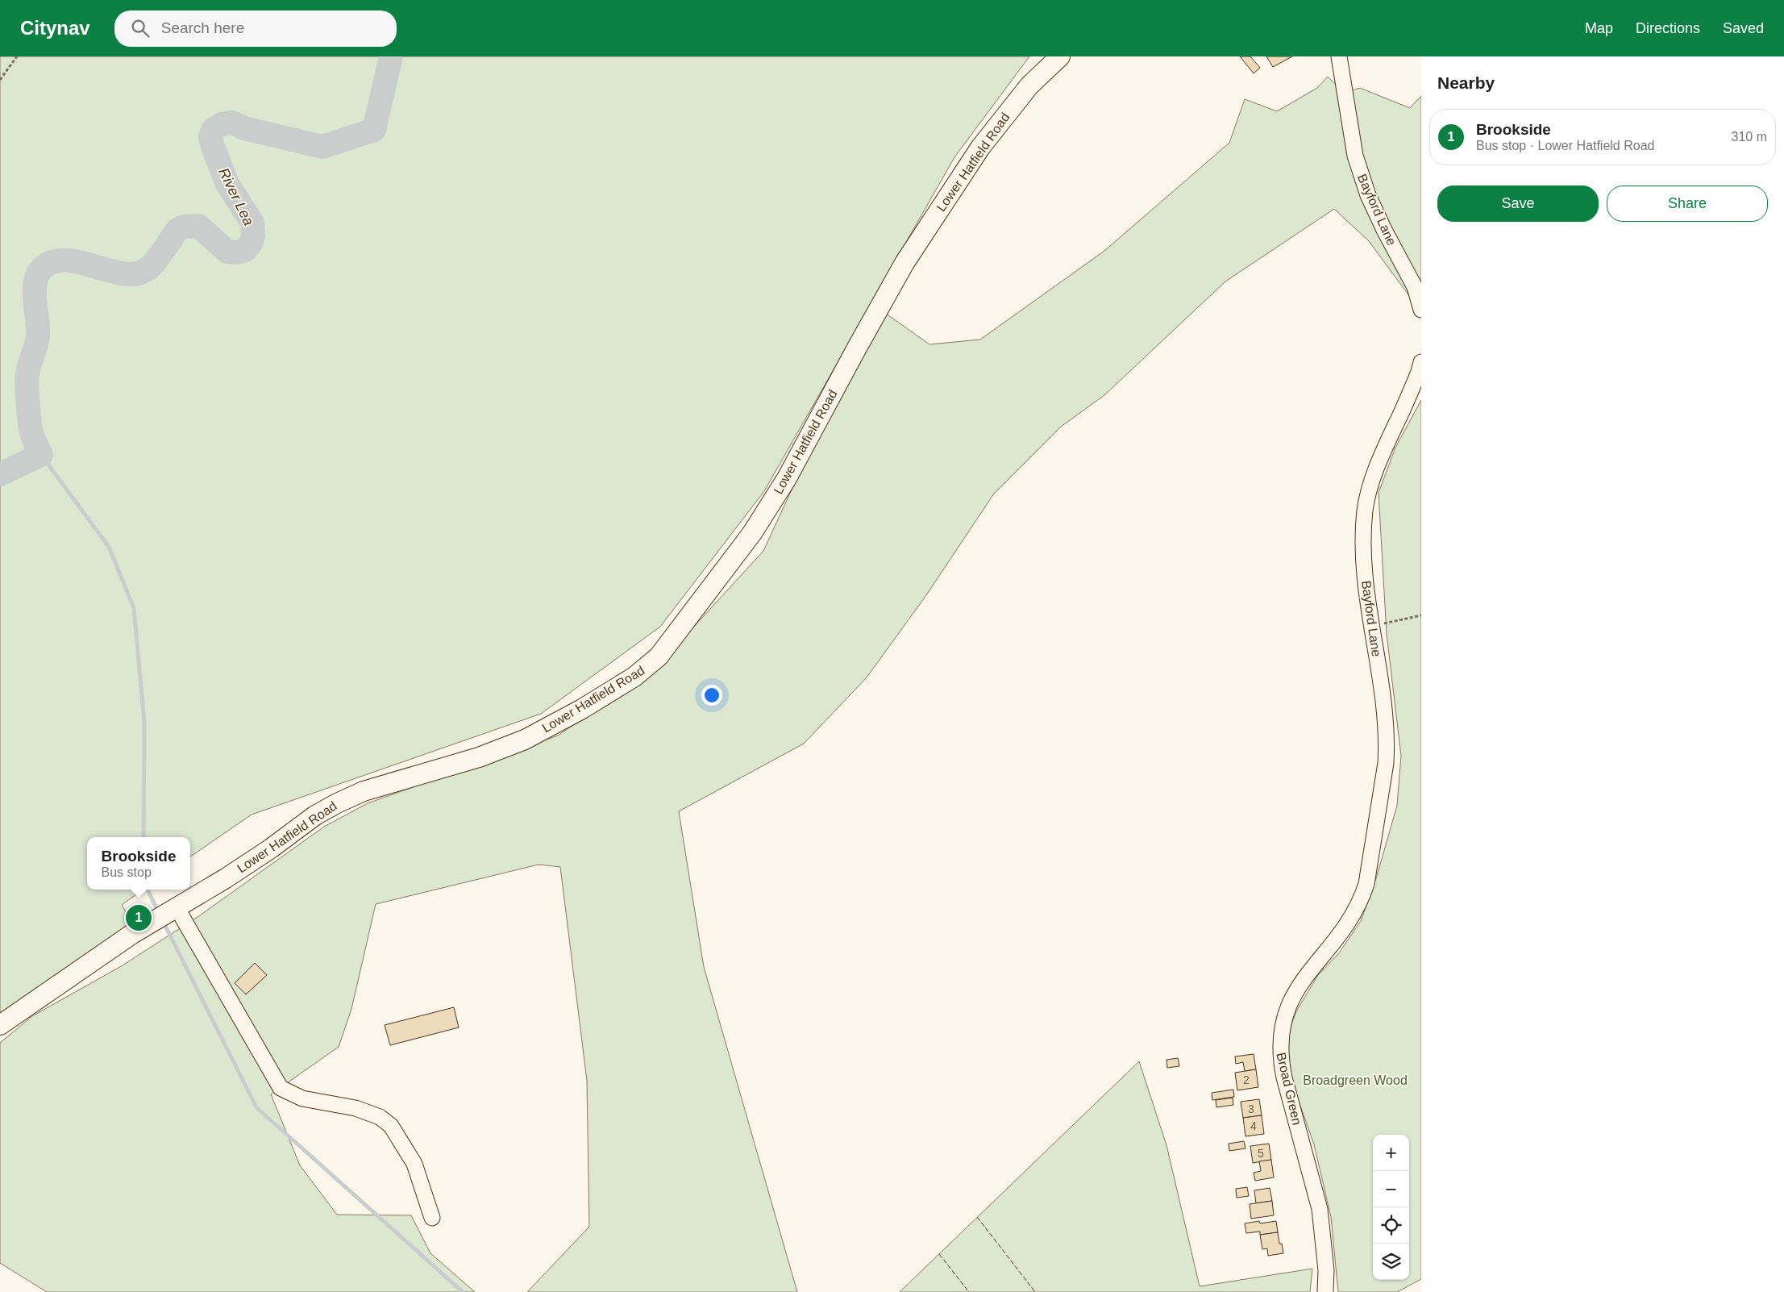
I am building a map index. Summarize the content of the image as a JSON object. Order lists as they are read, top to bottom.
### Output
{
  "streets": {
    "main road": ["Lower Hatfield Road"],
    "street": ["Bayford Lane", "Broad Green"]
  },
  "crossings": [
    ["Bayford Lane", "Broad Green"]
  ],
  "water": ["River Lea"],
  "parks": ["Broadgreen Wood"],
  "house_numbers": [
    "2",
    "3",
    "4",
    "5"
  ],
  "page": {
    "header": "Citynav",
    "search": "Search here",
    "nav": ["Map", "Directions", "Saved"],
    "heading": "Nearby",
    "list": [
      {
        "mark": "1",
        "name": "Brookside",
        "note": "Bus stop · Lower Hatfield Road",
        "value": "310 m"
      }
    ],
    "buttons": ["Save", "Share"],
    "popup": ["Brookside", "Bus stop"],
    "pins": "1",
    "map_buttons": ["+", "−"]
  }
}
